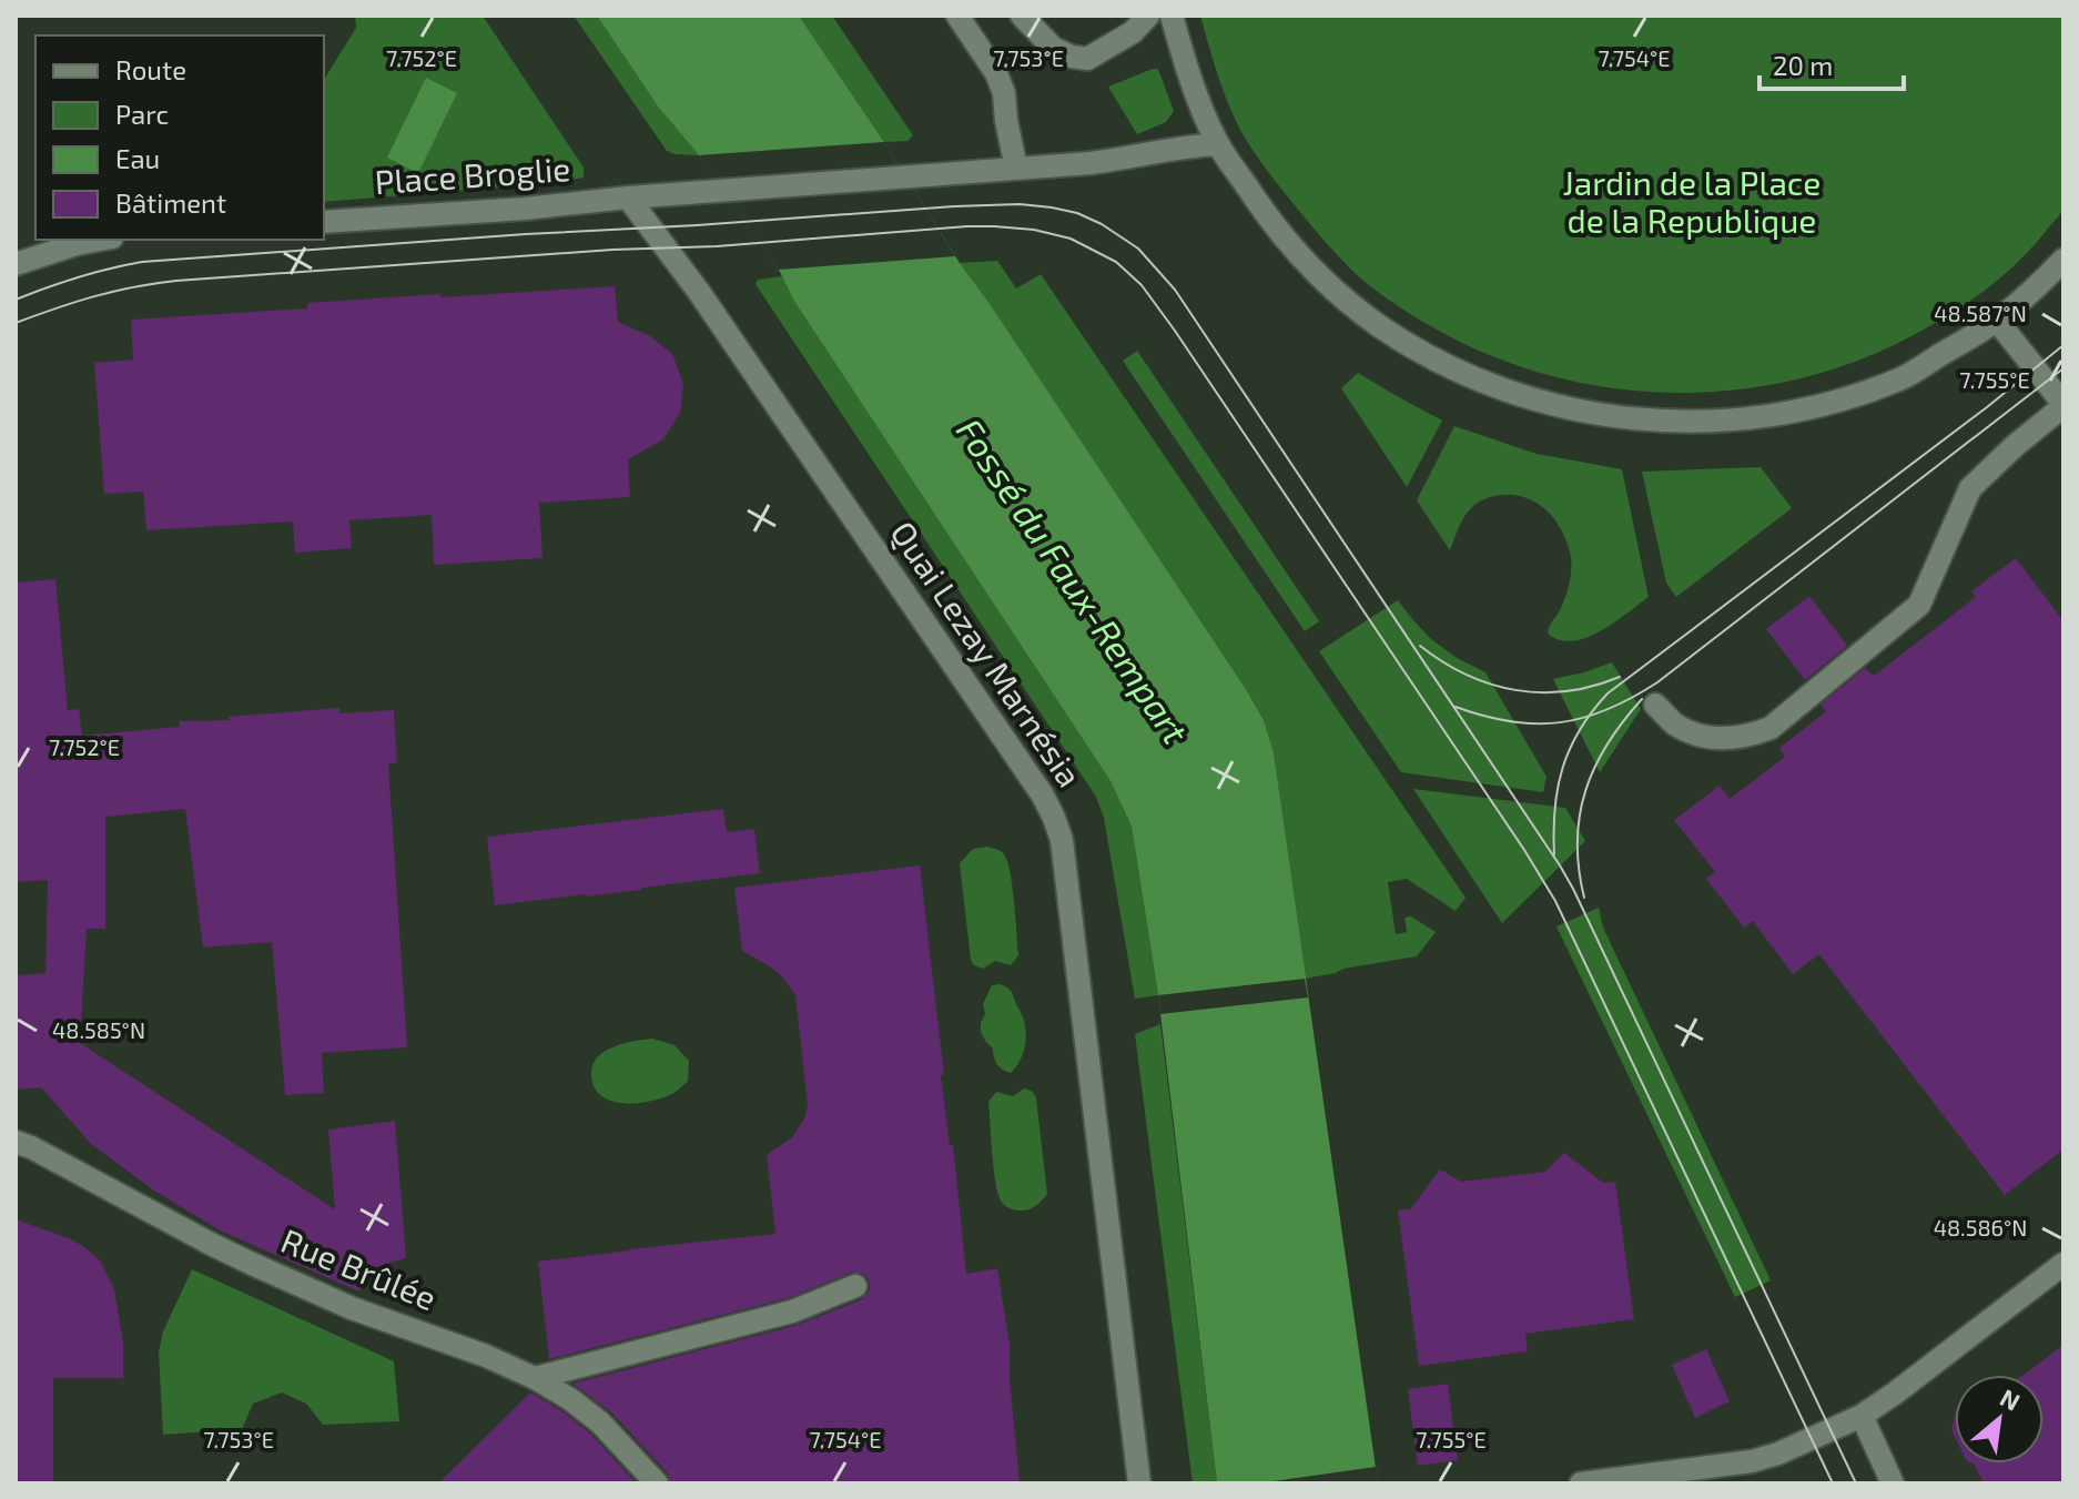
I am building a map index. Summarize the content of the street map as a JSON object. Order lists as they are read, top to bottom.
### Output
{
  "streets": {
    "street": ["Place Broglie", "Quai Lezay Marnésia", "Rue Brûlée"]
  },
  "crossings": [
    ["Place Broglie", "Quai Lezay Marnésia"]
  ],
  "water": ["Fossé du Faux-Rempart"],
  "parks": ["Jardin de la Place de la Republique"],
  "legend": [
    "Route",
    "Parc",
    "Eau",
    "Bâtiment"
  ],
  "scale_bar": "20 m",
  "north": "top right",
  "coordinates": [
    "7.752°E",
    "7.753°E",
    "7.754°E",
    "48.587°N",
    "7.755°E",
    "48.585°N",
    "48.586°N"
  ]
}
